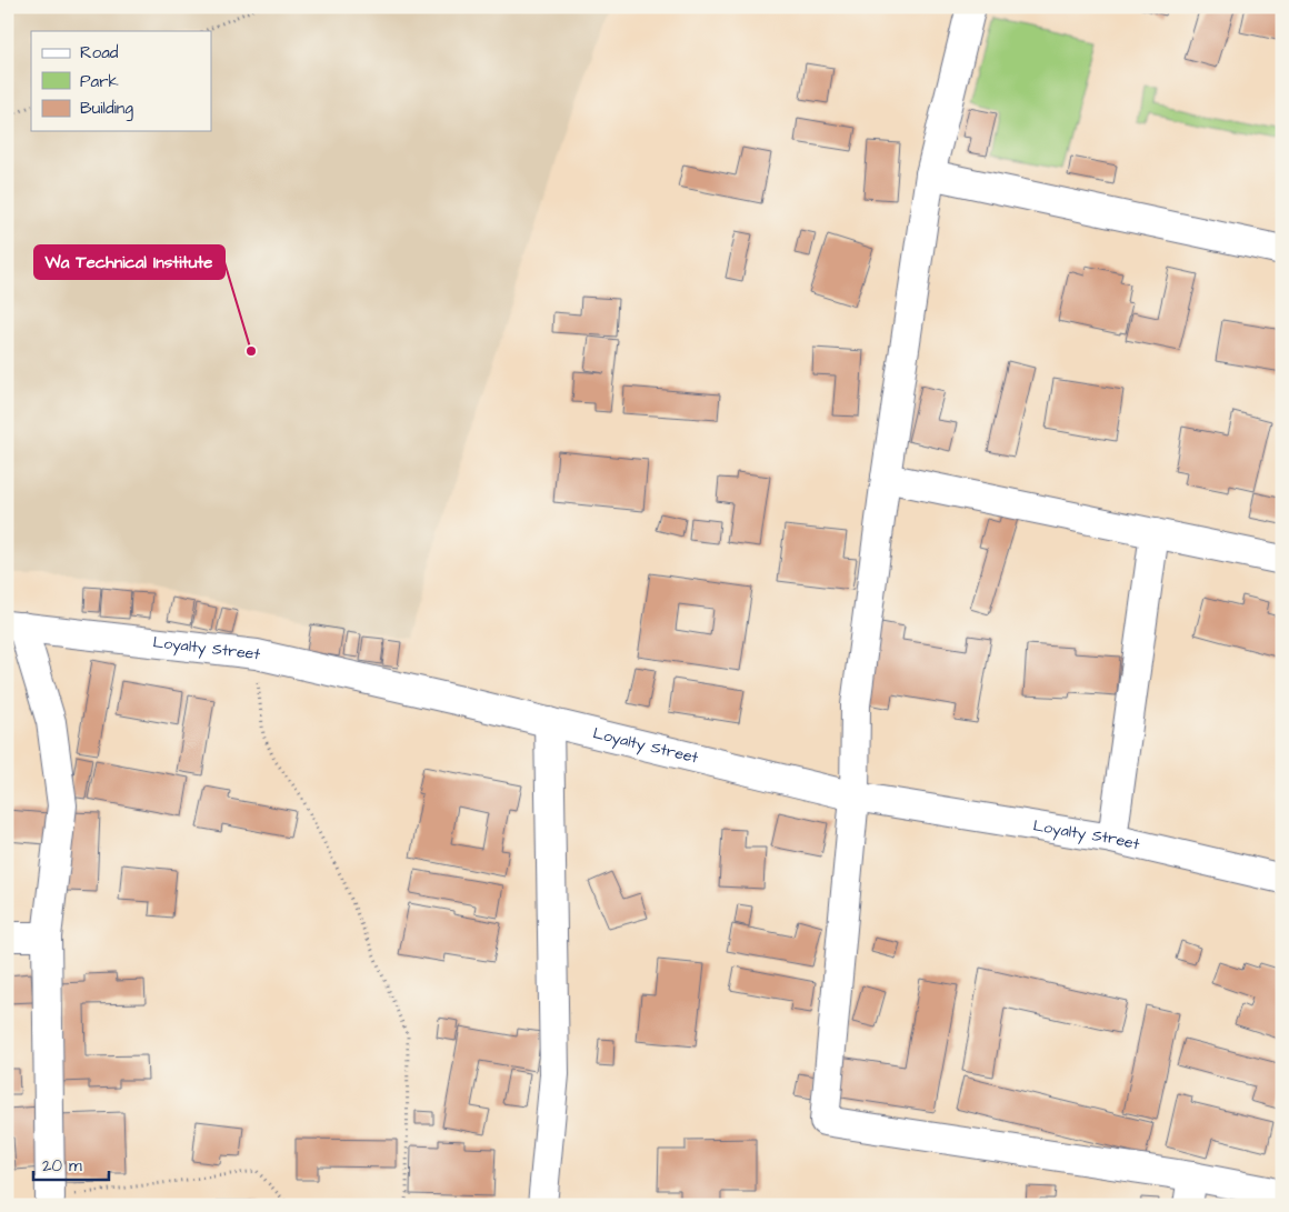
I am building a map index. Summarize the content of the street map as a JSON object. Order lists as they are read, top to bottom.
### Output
{
  "streets": {
    "street": ["Loyalty Street"]
  },
  "places": ["Wa Technical Institute"],
  "legend": ["Road", "Park", "Building"],
  "scale_bar": "20 m"
}
